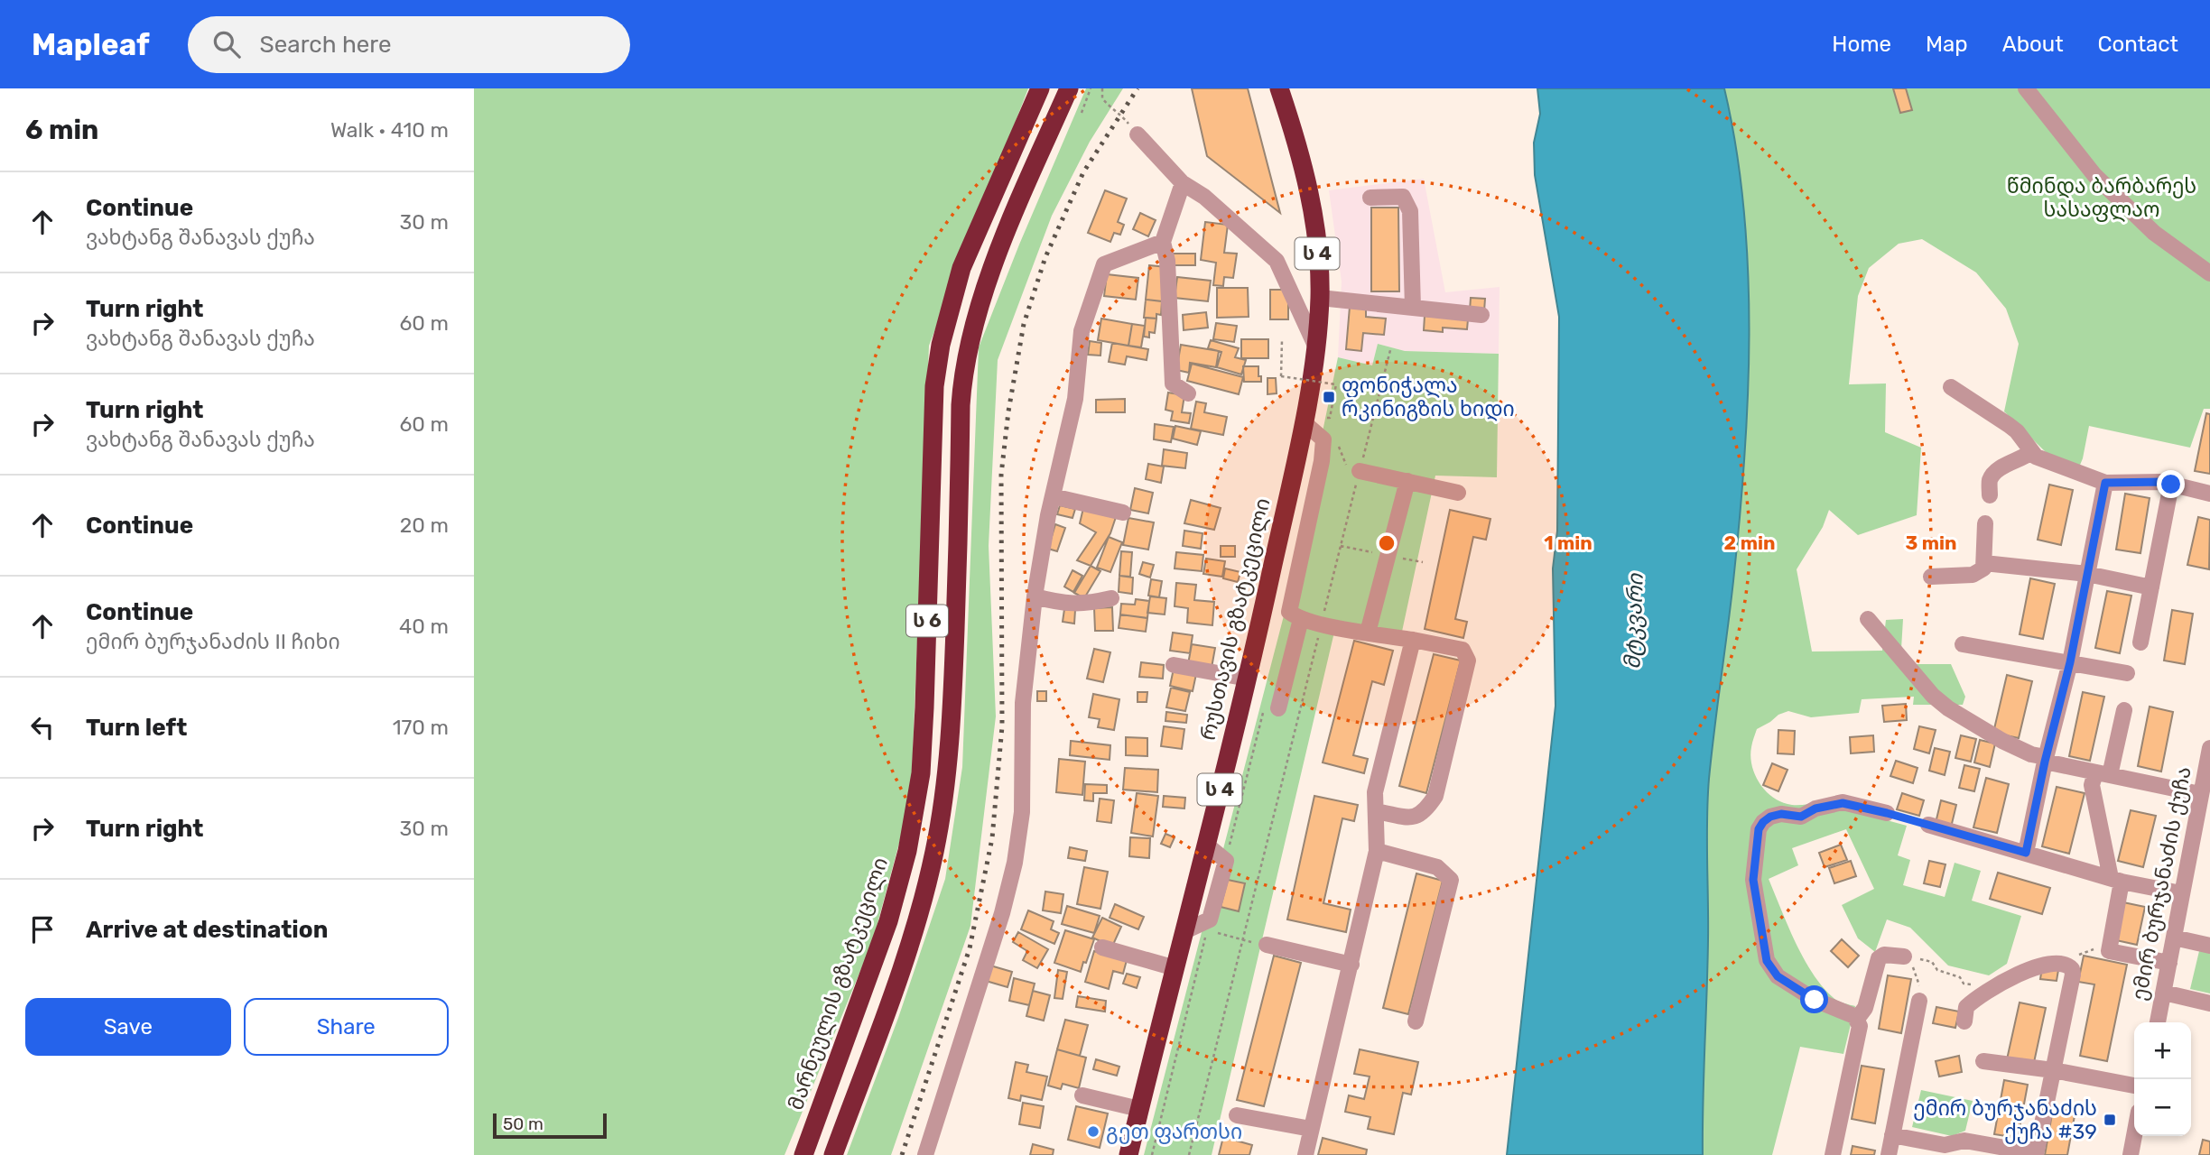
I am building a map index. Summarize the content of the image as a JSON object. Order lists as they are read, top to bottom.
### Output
{
  "streets": {
    "highway": [
      "ს 4",
      "რუსთავის გზატკეცილი",
      "ს 6",
      "მარნეულის გზატკეცილი"
    ],
    "street": ["ემირ ბურჯანაძის ქუჩა"]
  },
  "water": ["მტკვარი"],
  "parks": ["წმინდა ბარბარეს სასაფლაო"],
  "places": {
    "transit": ["ფონიჭალა რკინიგზის ხიდი", "ემირ ბურჯანაძის ქუჩა #39"],
    "other": ["გეთ ფართსი"]
  },
  "scale_bar": "50 m",
  "page": {
    "header": "Mapleaf",
    "search": "Search here",
    "nav": [
      "Home",
      "Map",
      "About",
      "Contact"
    ],
    "heading": ["6 min", "Walk · 410 m"],
    "list": [
      ["Continue", "ვახტანგ შანავას ქუჩა", "30 m"],
      ["Turn right", "ვახტანგ შანავას ქუჩა", "60 m"],
      ["Turn right", "ვახტანგ შანავას ქუჩა", "60 m"],
      ["Continue", "20 m"],
      ["Continue", "ემირ ბურჯანაძის II ჩიხი", "40 m"],
      ["Turn left", "170 m"],
      ["Turn right", "30 m"],
      "Arrive at destination"
    ],
    "buttons": ["Save", "Share"],
    "map_buttons": ["+", "−"],
    "scale": "50 m"
  },
  "rings": ["1 min", "2 min", "3 min"]
}
